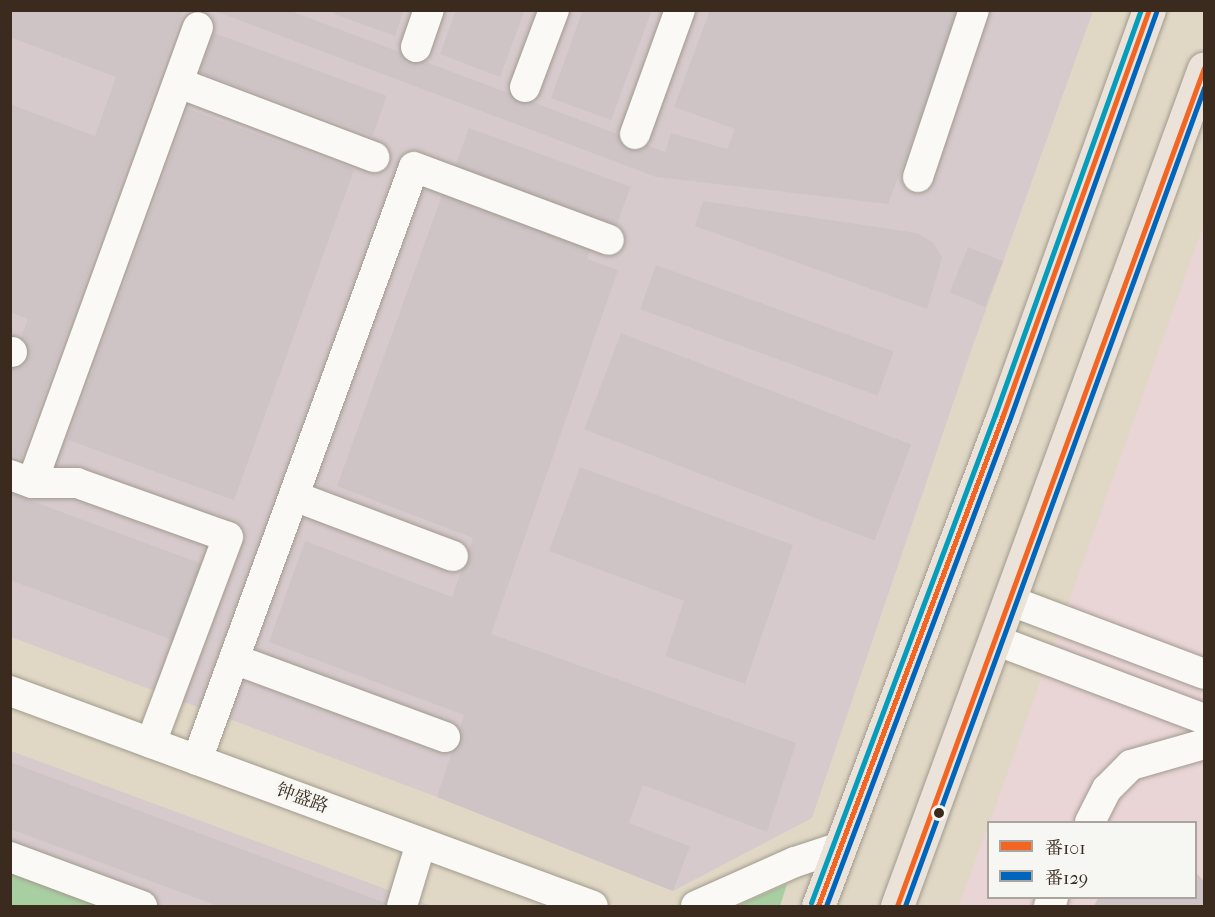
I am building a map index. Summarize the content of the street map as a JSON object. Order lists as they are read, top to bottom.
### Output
{
  "streets": {
    "street": ["钟盛路"]
  },
  "lines": ["transit line 番101", "transit line 番129"],
  "legend": ["番101", "番129"]
}
